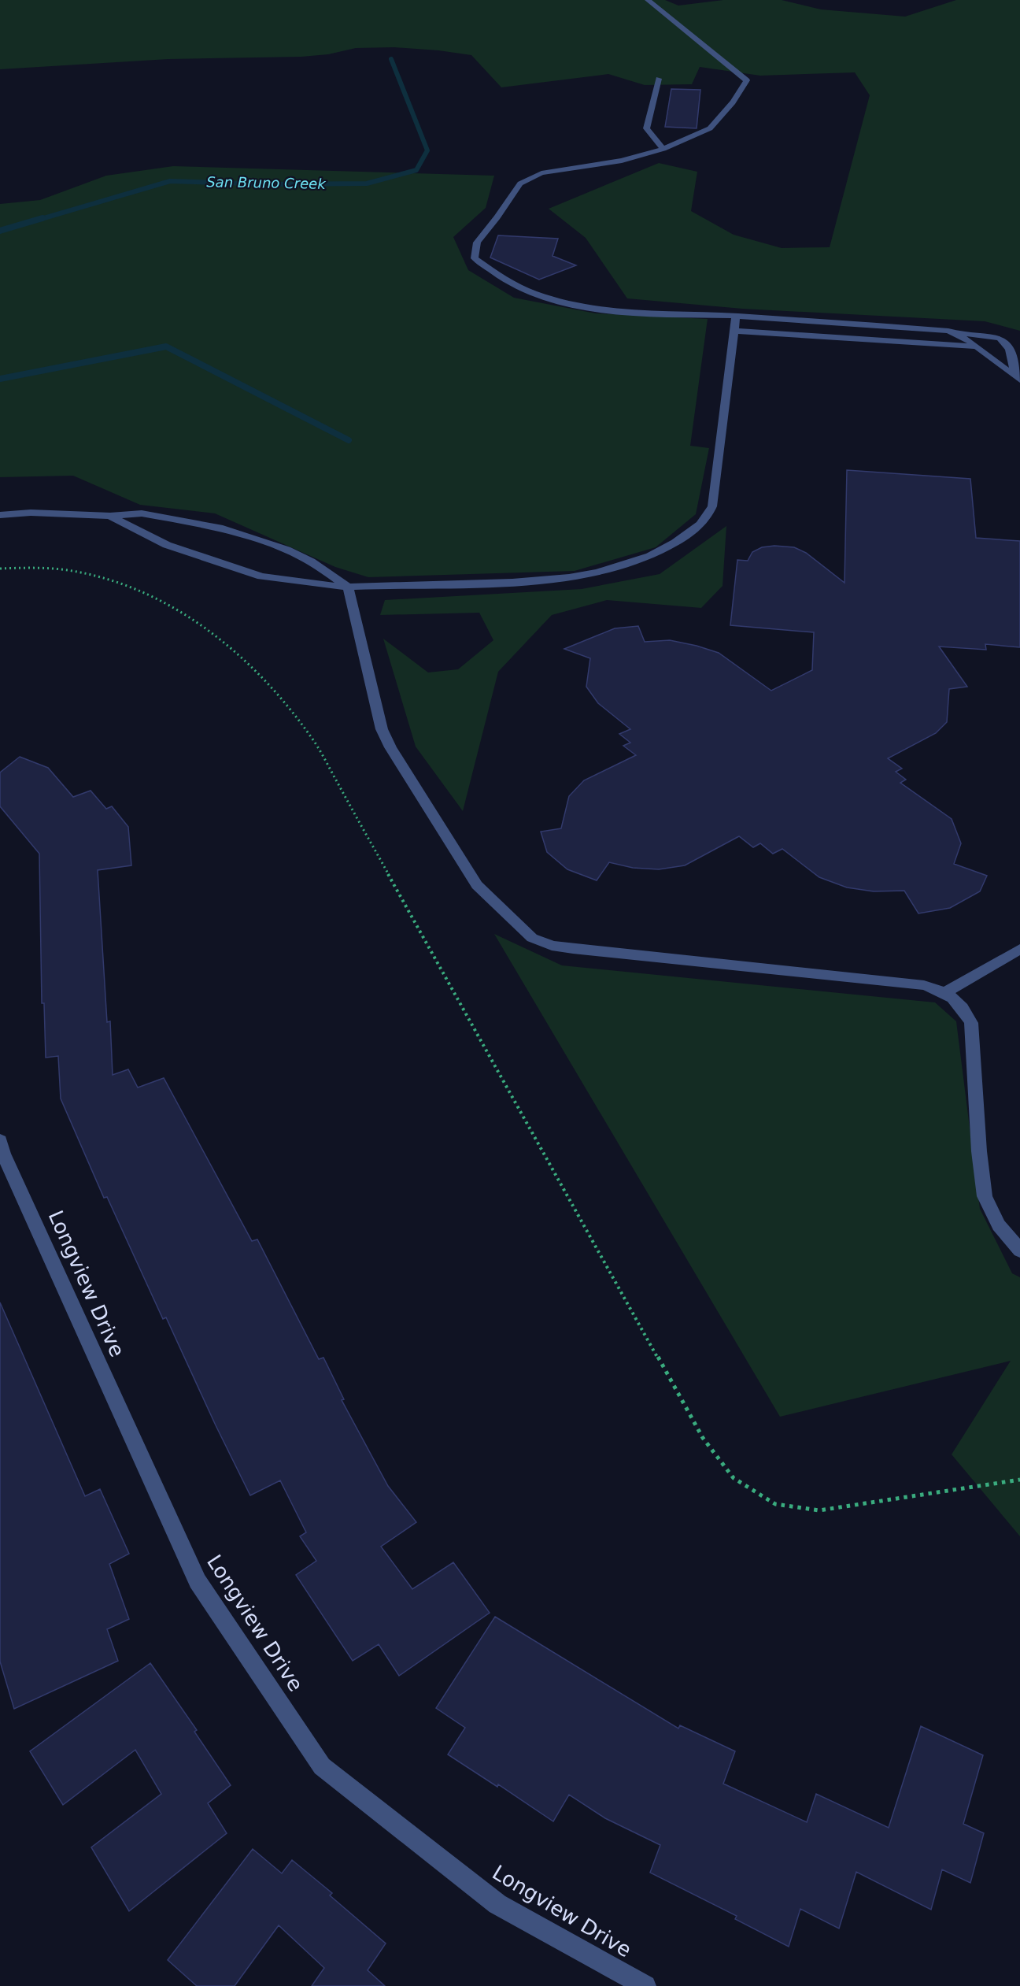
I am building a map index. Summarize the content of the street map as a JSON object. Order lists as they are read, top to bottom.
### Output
{
  "streets": {
    "street": ["Longview Drive"]
  },
  "water": ["San Bruno Creek"]
}
